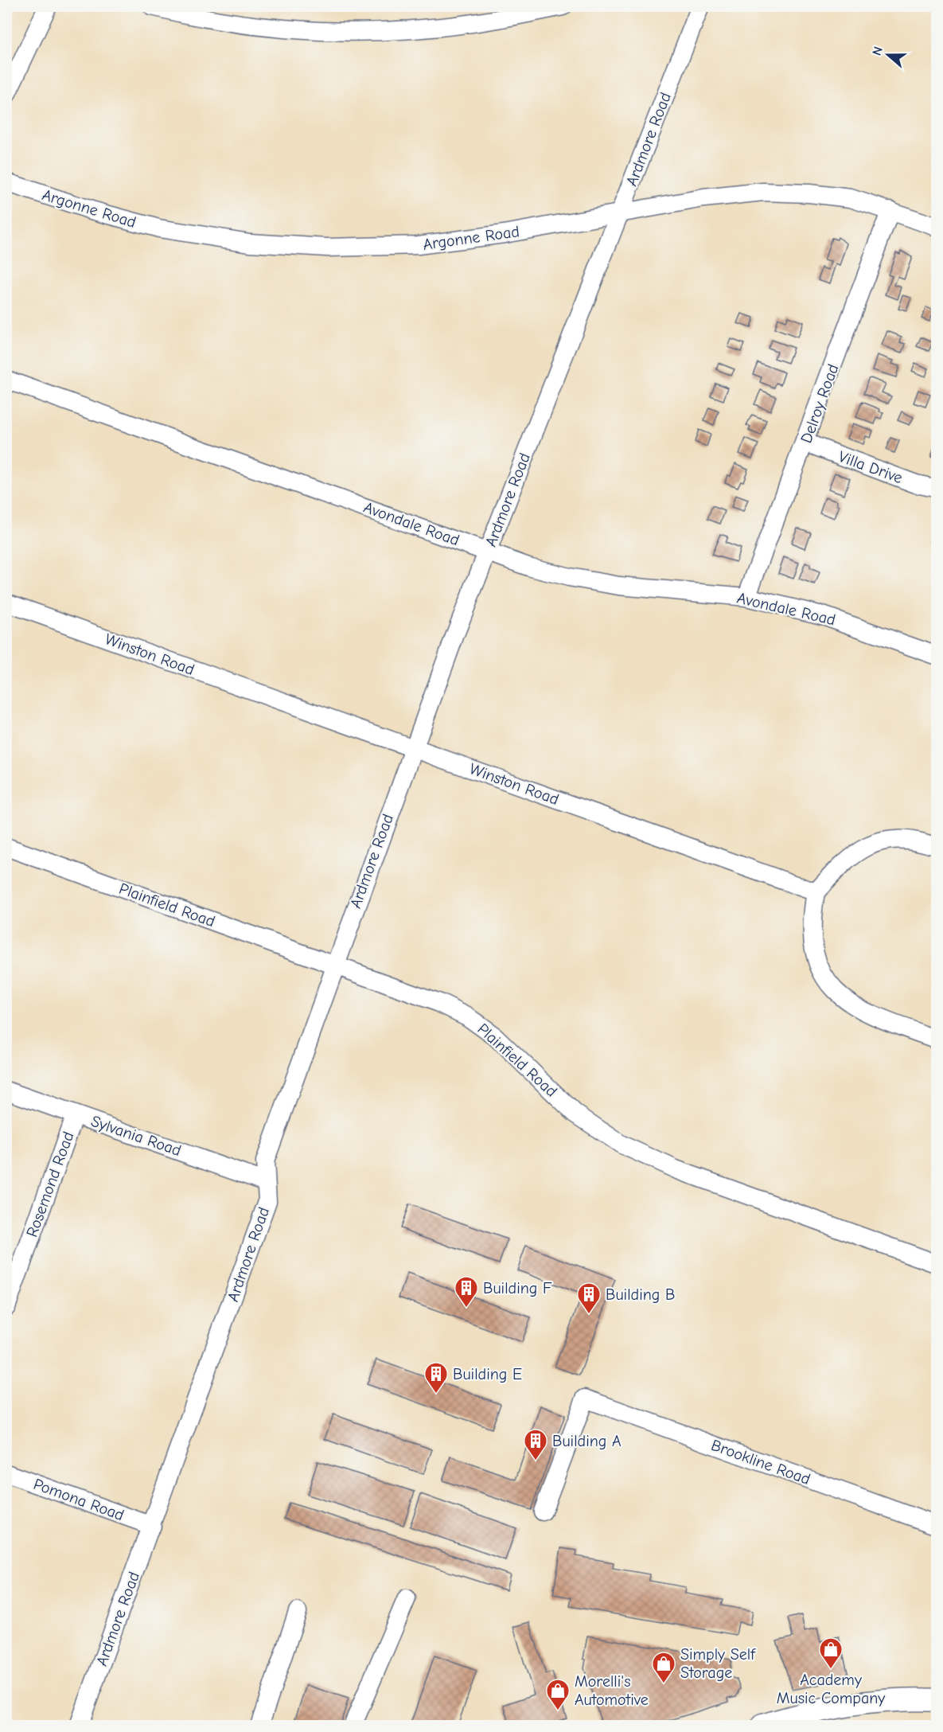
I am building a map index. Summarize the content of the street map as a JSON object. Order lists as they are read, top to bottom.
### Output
{
  "streets": {
    "street": [
      "Ardmore Road",
      "Argonne Road",
      "Delroy Road",
      "Villa Drive",
      "Avondale Road",
      "Winston Road",
      "Plainfield Road",
      "Sylvania Road",
      "Rosemond Road",
      "Brookline Road",
      "Pomona Road"
    ]
  },
  "crossings": [
    ["Ardmore Road", "Argonne Road"],
    ["Ardmore Road", "Avondale Road"],
    ["Ardmore Road", "Winston Road"],
    ["Ardmore Road", "Plainfield Road"],
    ["Ardmore Road", "Sylvania Road"],
    ["Ardmore Road", "Pomona Road"],
    ["Argonne Road", "Delroy Road"],
    ["Delroy Road", "Villa Drive"],
    ["Delroy Road", "Avondale Road"],
    ["Sylvania Road", "Rosemond Road"]
  ],
  "places": {
    "building": [
      "Building F",
      "Building B",
      "Building E",
      "Building A"
    ],
    "shop": ["Academy Music Company", "Simply Self Storage", "Morelli's Automotive"]
  },
  "north": "left"
}
